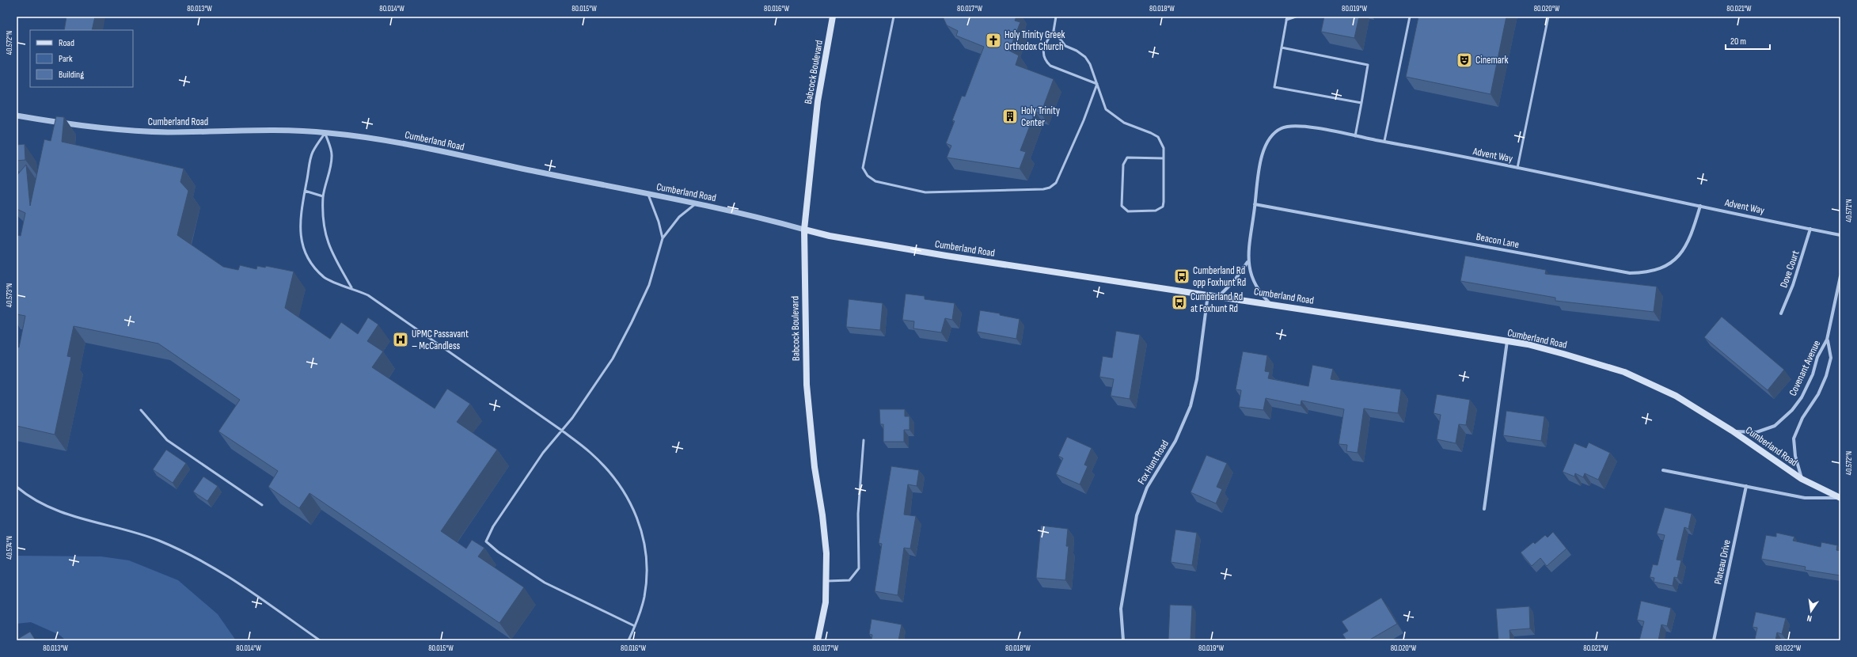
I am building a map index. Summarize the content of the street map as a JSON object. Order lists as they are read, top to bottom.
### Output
{
  "streets": {
    "main road": ["Babcock Boulevard", "Cumberland Road"],
    "street": [
      "Advent Way",
      "Beacon Lane",
      "Dove Court",
      "Covenant Avenue",
      "Fox Hunt Road",
      "Plateau Drive"
    ]
  },
  "crossings": [
    ["Babcock Boulevard", "Cumberland Road"],
    ["Cumberland Road", "Advent Way"],
    ["Cumberland Road", "Covenant Avenue"],
    ["Cumberland Road", "Fox Hunt Road"],
    ["Advent Way", "Beacon Lane"],
    ["Advent Way", "Dove Court"]
  ],
  "places": {
    "church": ["Holy Trinity Greek Orthodox Church"],
    "theatre": ["Cinemark"],
    "building": ["Holy Trinity Center"],
    "bus stop": ["Cumberland Rd opp Foxhunt Rd", "Cumberland Rd at Foxhunt Rd"],
    "hospital": ["UPMC Passavant – McCandless"]
  },
  "legend": ["Road", "Park", "Building"],
  "scale_bar": "20 m",
  "north": "bottom",
  "coordinates": [
    "80.013°W",
    "80.014°W",
    "80.015°W",
    "80.016°W",
    "80.017°W",
    "80.018°W",
    "80.019°W",
    "80.020°W",
    "80.021°W",
    "40.572°N",
    "40.571°N",
    "40.573°N",
    "40.574°N",
    "80.022°W"
  ]
}
